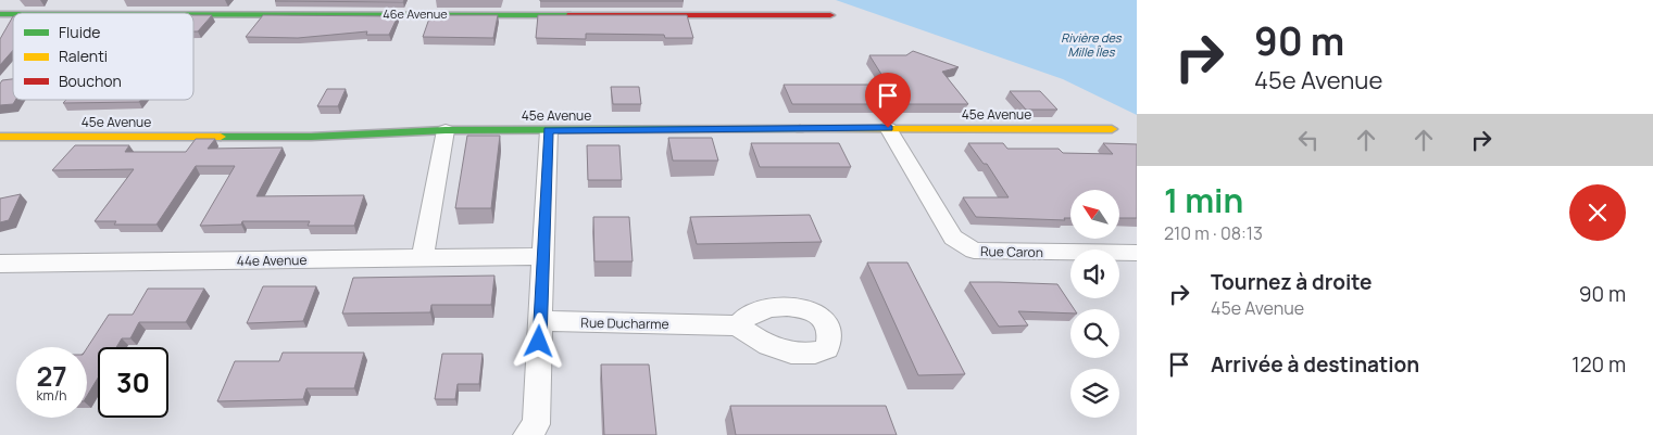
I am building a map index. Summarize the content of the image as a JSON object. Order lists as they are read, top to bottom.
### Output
{
  "streets": {
    "street": [
      "46e Avenue",
      "45e Avenue",
      "Rue Caron",
      "44e Avenue",
      "Rue Ducharme"
    ]
  },
  "crossings": [
    ["45e Avenue", "Rue Caron"]
  ],
  "water": ["Rivière des Mille Îles"],
  "legend": ["Fluide", "Ralenti", "Bouchon"],
  "north": "top left",
  "page": {
    "turn": ["90 m", "45e Avenue"],
    "heading": ["1 min", "210 m · 08:13"],
    "list": [
      {
        "name": "Tournez à droite",
        "note": "45e Avenue",
        "value": "90 m"
      },
      {
        "name": "Arrivée à destination",
        "value": "120 m"
      }
    ],
    "speed": "27 km/h",
    "limit": "30"
  }
}
